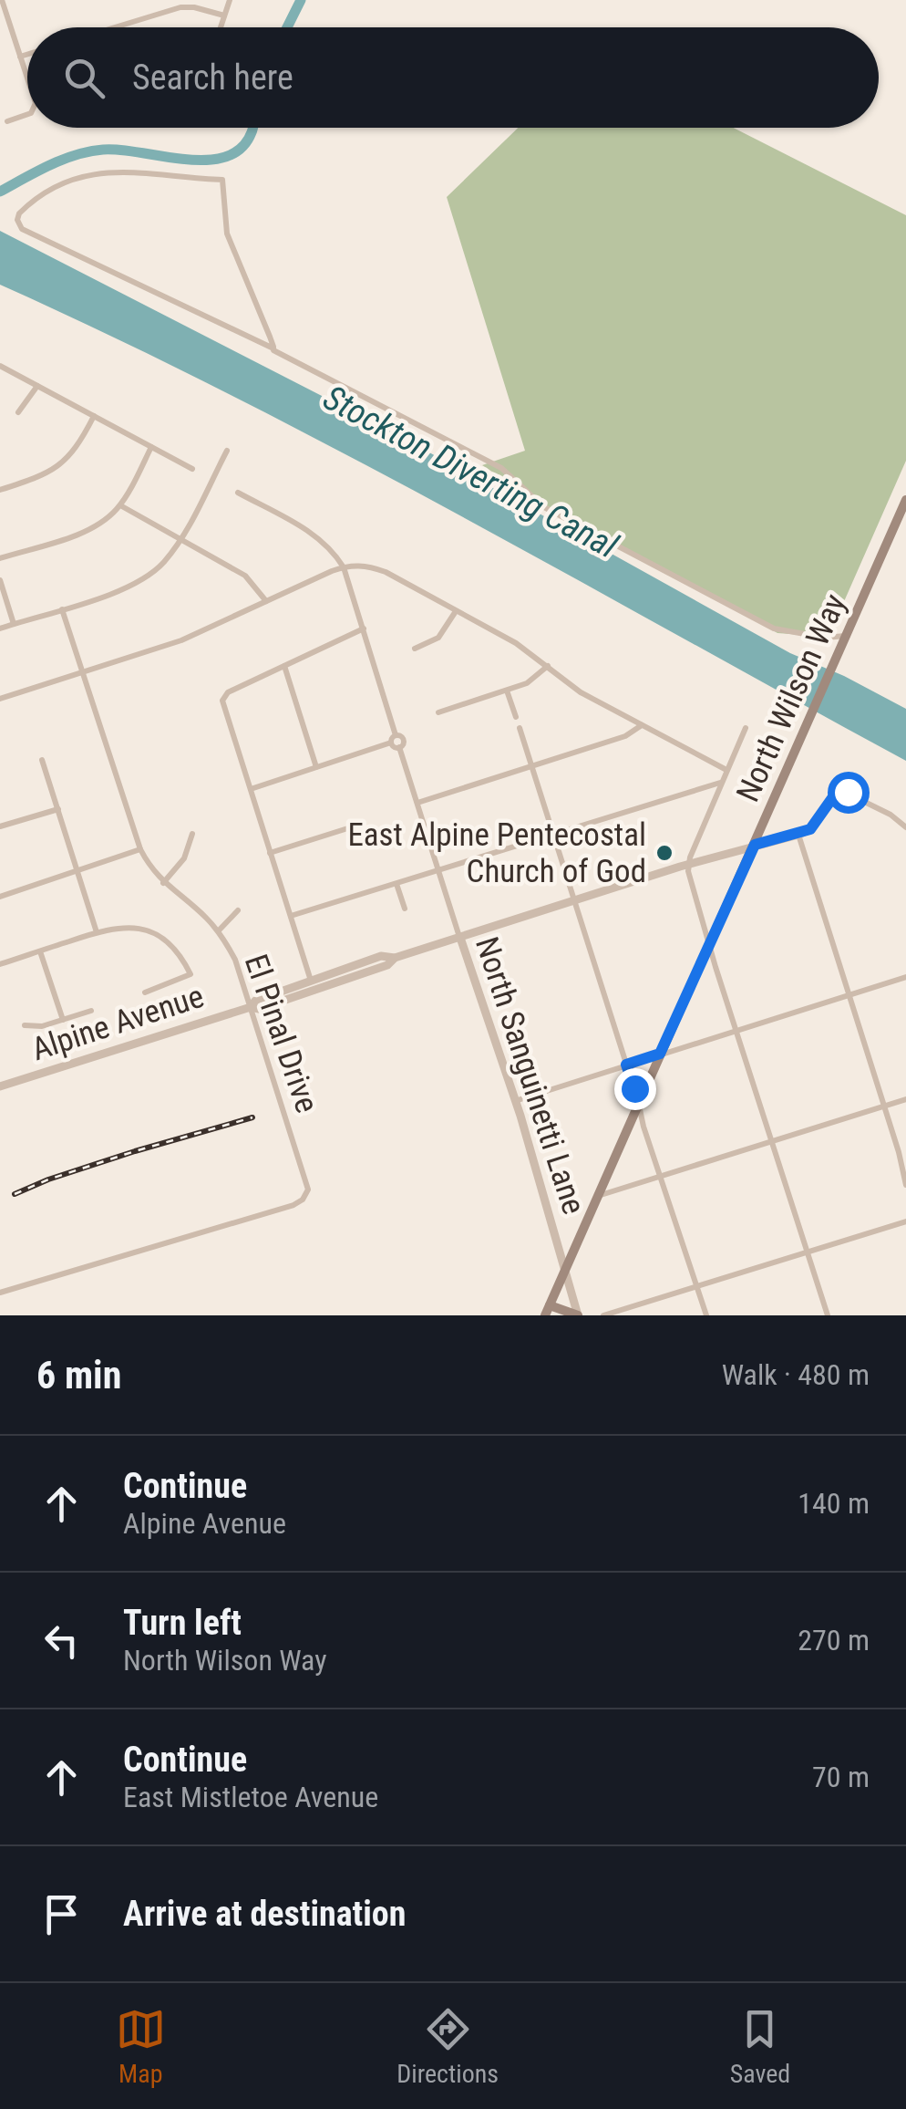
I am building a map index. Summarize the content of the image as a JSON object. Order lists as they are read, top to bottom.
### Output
{
  "streets": {
    "main road": ["North Wilson Way"],
    "street": ["Alpine Avenue", "El Pinal Drive", "North Sanguinetti Lane"]
  },
  "crossings": [
    ["North Wilson Way", "Alpine Avenue"],
    ["North Wilson Way", "North Sanguinetti Lane"],
    ["Alpine Avenue", "El Pinal Drive"],
    ["Alpine Avenue", "North Sanguinetti Lane"]
  ],
  "water": ["Stockton Diverting Canal"],
  "places": ["East Alpine Pentecostal Church of God"],
  "page": {
    "search": "Search here",
    "heading": ["6 min", "Walk · 480 m"],
    "list": [
      ["Continue", "Alpine Avenue", "140 m"],
      ["Turn left", "North Wilson Way", "270 m"],
      ["Continue", "East Mistletoe Avenue", "70 m"],
      "Arrive at destination"
    ],
    "nav": ["Map", "Directions", "Saved"]
  }
}
